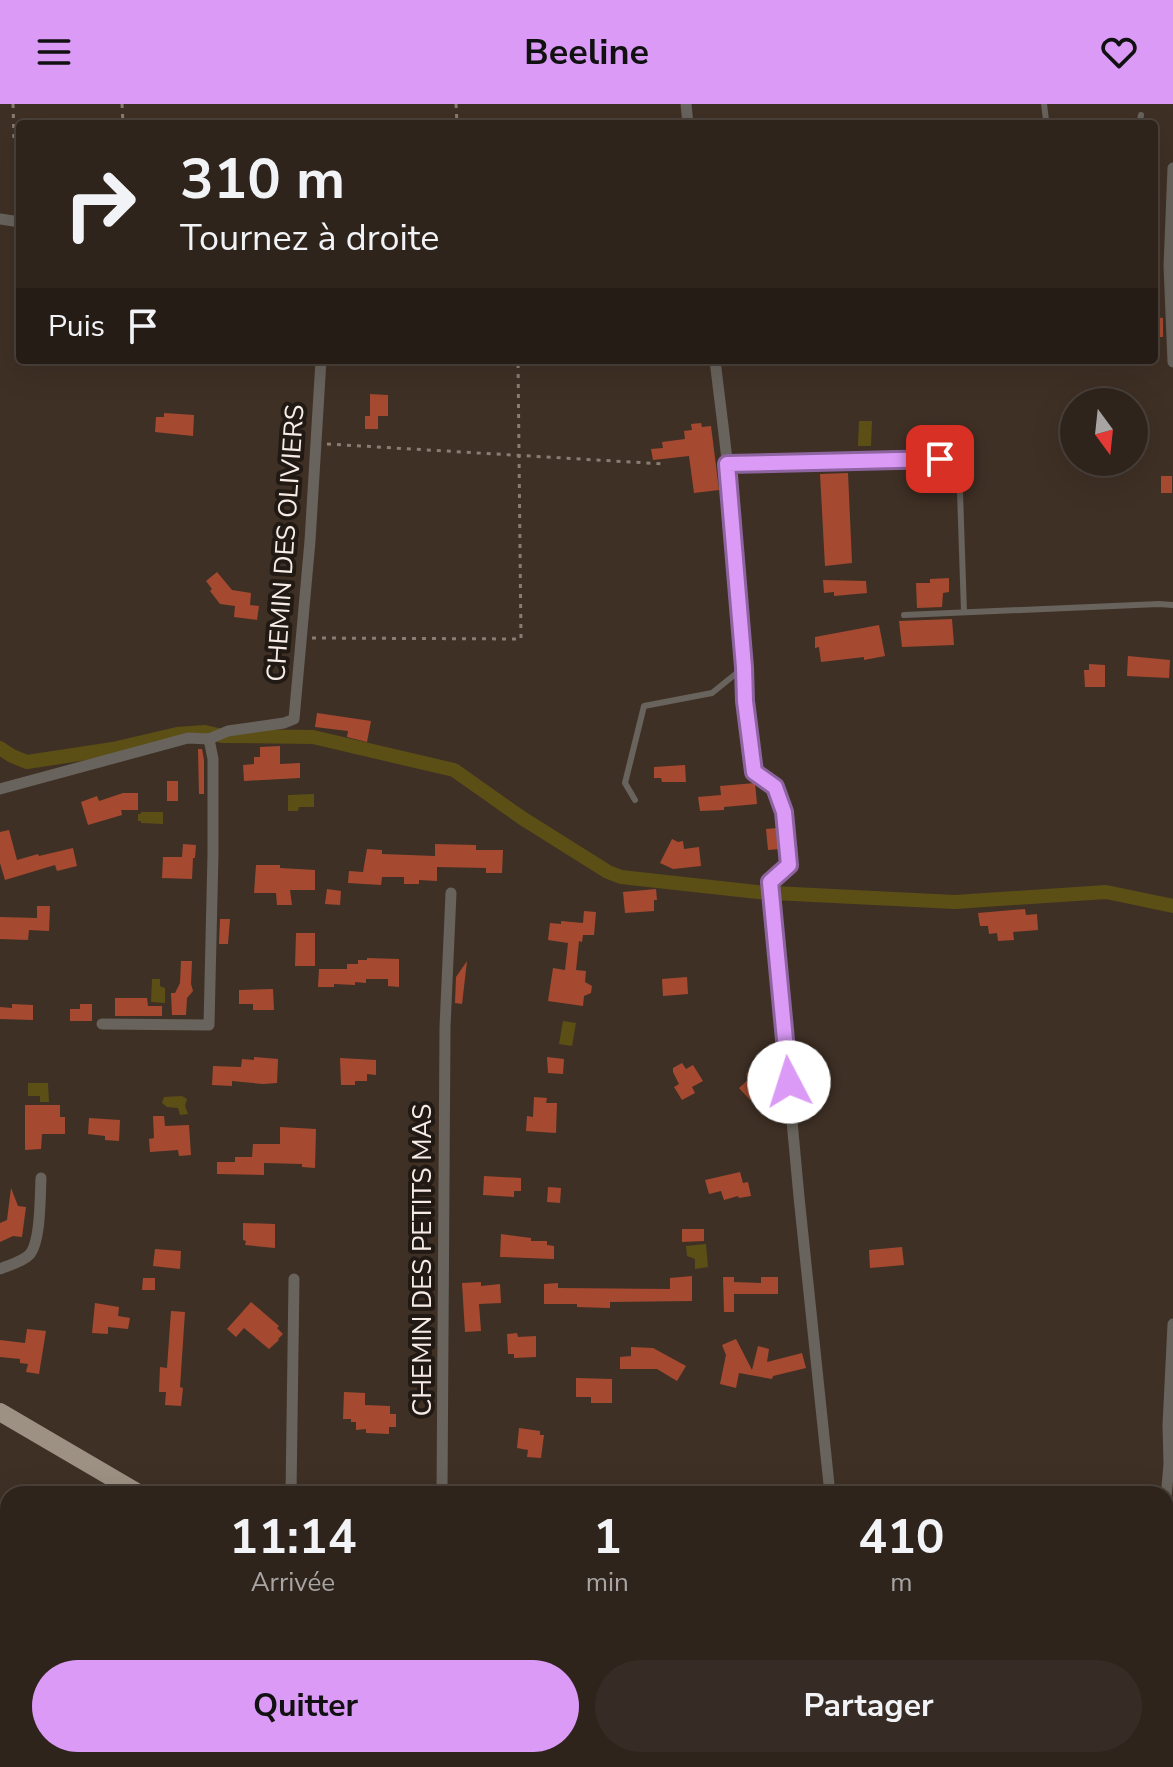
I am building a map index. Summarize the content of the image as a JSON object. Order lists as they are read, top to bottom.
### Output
{
  "streets": {
    "street": ["CHEMIN DES OLIVIERS", "CHEMIN DES PETITS MAS"]
  },
  "north": "bottom",
  "page": {
    "header": "Beeline",
    "turn": ["310 m", "Tournez à droite"],
    "then": "Puis",
    "eta": [
      "11:14",
      "Arrivée",
      "1",
      "min",
      "410",
      "m"
    ],
    "buttons": ["Quitter", "Partager"]
  }
}
